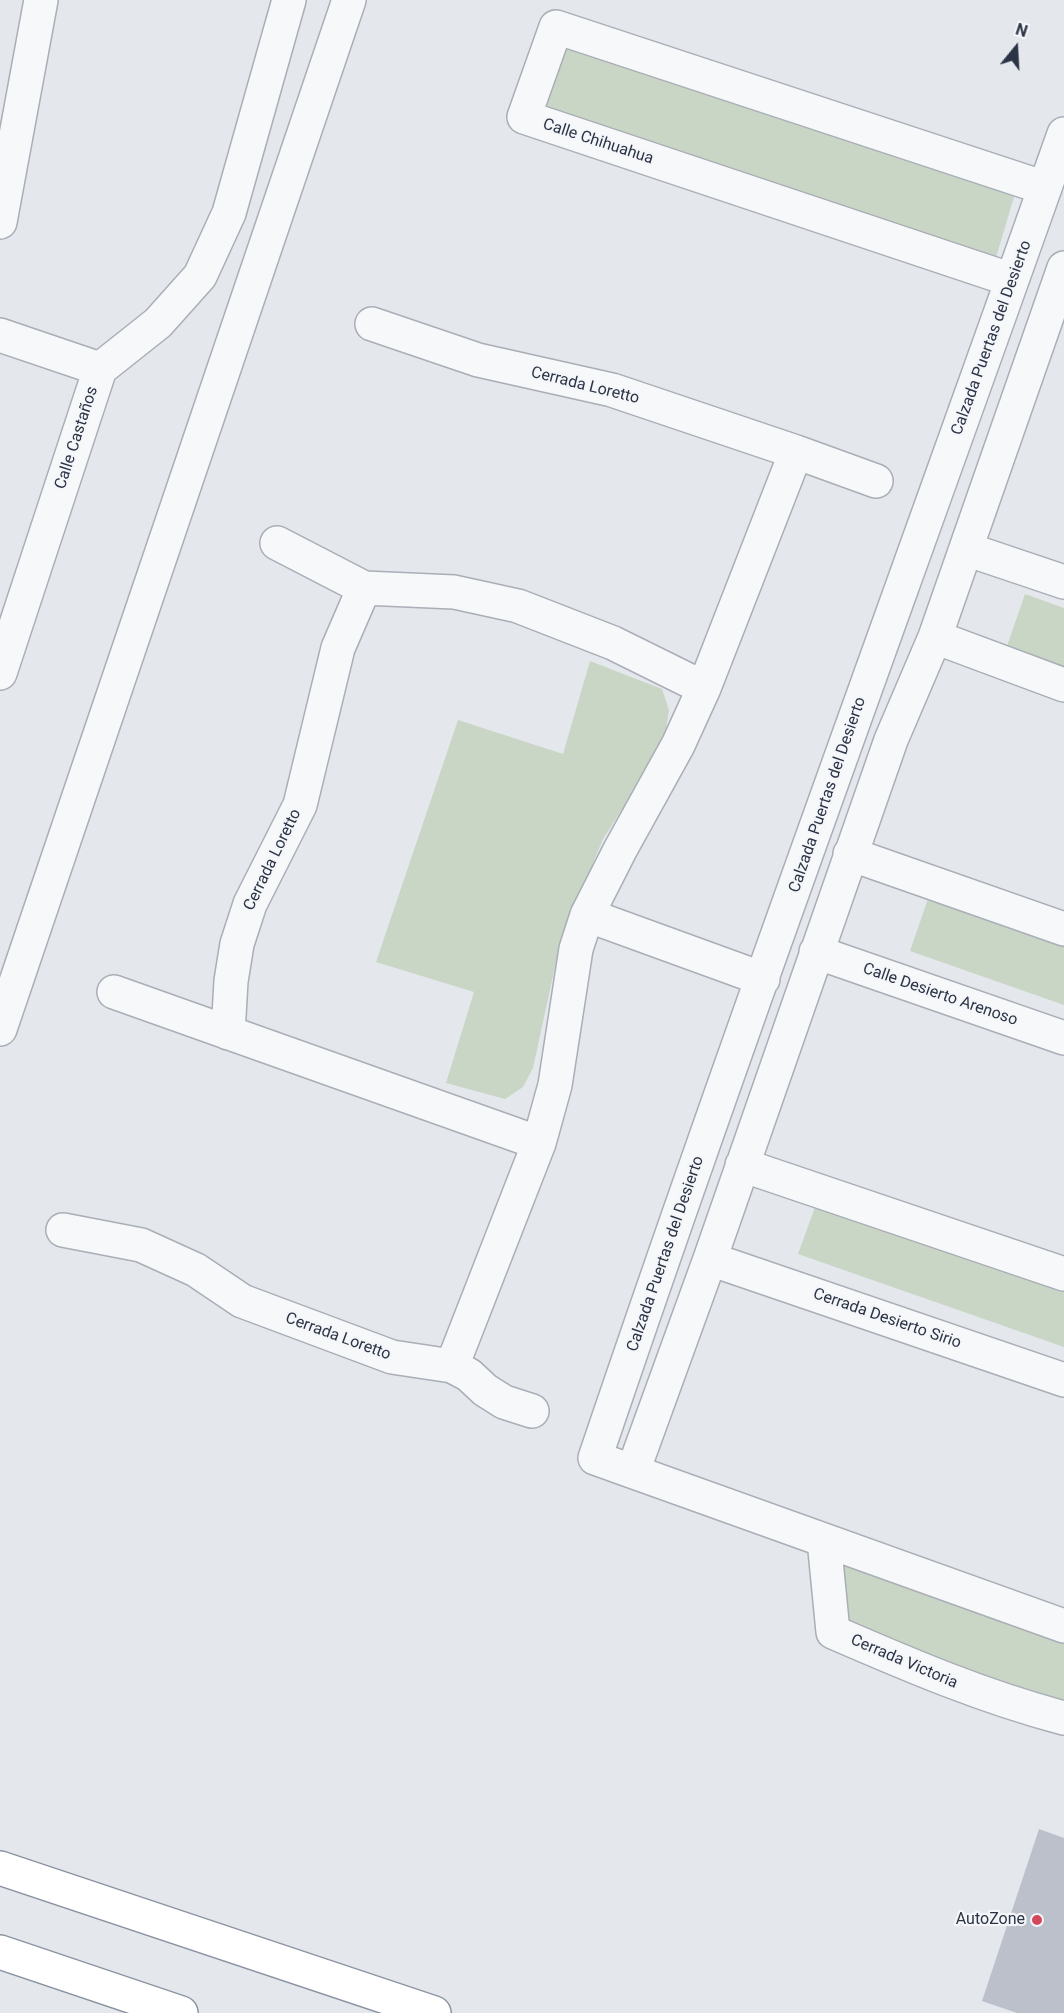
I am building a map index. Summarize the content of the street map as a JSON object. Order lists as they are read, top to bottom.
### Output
{
  "streets": {
    "street": [
      "Calle Chihuahua",
      "Calzada Puertas del Desierto",
      "Cerrada Loretto",
      "Calle Castaños",
      "Calle Desierto Arenoso",
      "Cerrada Desierto Sirio",
      "Cerrada Victoria"
    ]
  },
  "crossings": [
    ["Calle Chihuahua", "Calzada Puertas del Desierto"]
  ],
  "places": ["AutoZone"],
  "north": "top"
}
